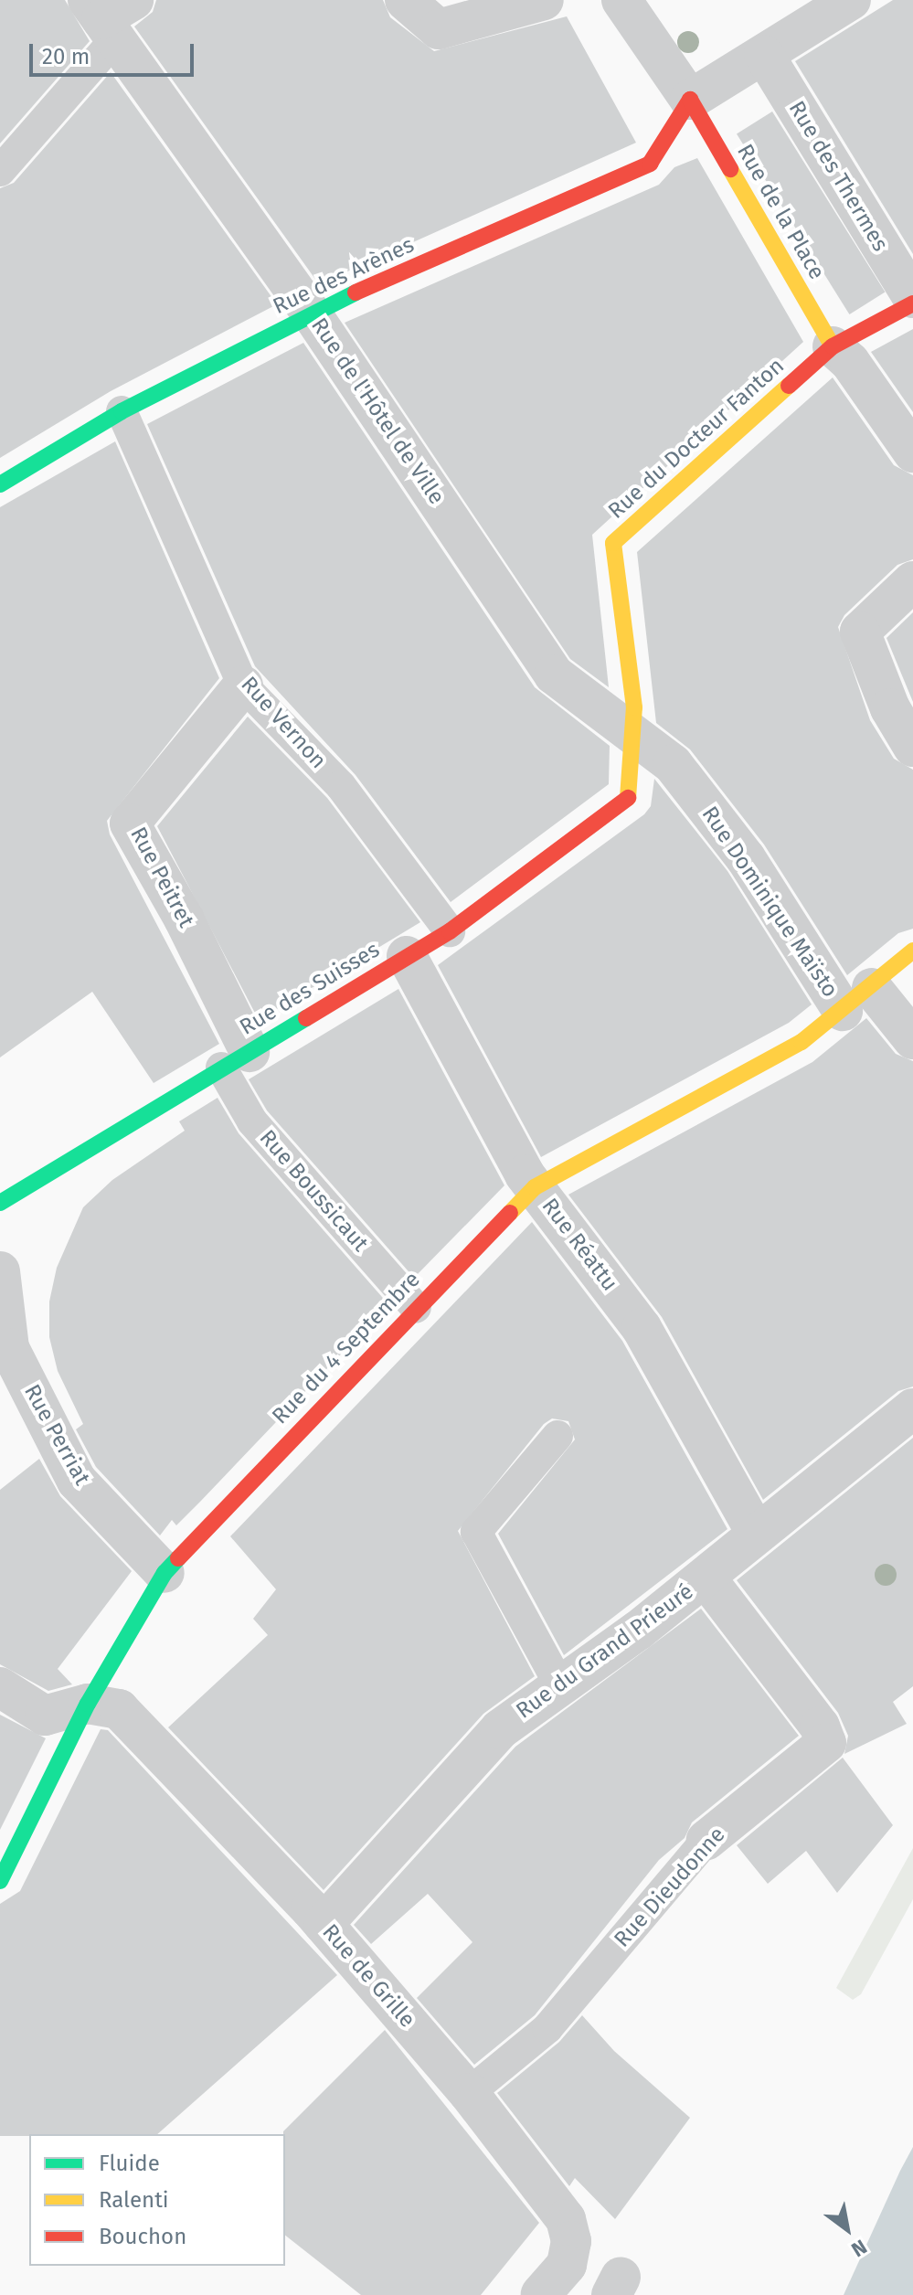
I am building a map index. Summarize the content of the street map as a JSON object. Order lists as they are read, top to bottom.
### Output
{
  "streets": {
    "street": [
      "Rue des Thermes",
      "Rue de la Place",
      "Rue des Arènes",
      "Rue de l'Hôtel de Ville",
      "Rue du Docteur Fanton",
      "Rue Peitret",
      "Rue Dominique Maïsto",
      "Rue des Suisses",
      "Rue Réattu",
      "Rue du 4 Septembre",
      "Rue Perriat",
      "Rue du Grand Prieuré",
      "Rue Dieudonne",
      "Rue de Grille"
    ],
    "lane": ["Rue Vernon", "Rue Boussicaut"]
  },
  "crossings": [
    ["Rue des Thermes", "Rue du Docteur Fanton"],
    ["Rue de la Place", "Rue des Arènes"],
    ["Rue de la Place", "Rue du Docteur Fanton"],
    ["Rue des Arènes", "Rue de l'Hôtel de Ville"],
    ["Rue des Arènes", "Rue Vernon"],
    ["Rue de l'Hôtel de Ville", "Rue du Docteur Fanton"],
    ["Rue de l'Hôtel de Ville", "Rue Dominique Maïsto"],
    ["Rue du Docteur Fanton", "Rue Dominique Maïsto"],
    ["Rue du Docteur Fanton", "Rue des Suisses"],
    ["Rue Vernon", "Rue Peitret"],
    ["Rue Vernon", "Rue des Suisses"],
    ["Rue Peitret", "Rue des Suisses"],
    ["Rue Peitret", "Rue Boussicaut"],
    ["Rue Dominique Maïsto", "Rue du 4 Septembre"],
    ["Rue des Suisses", "Rue Boussicaut"],
    ["Rue des Suisses", "Rue Réattu"],
    ["Rue Boussicaut", "Rue du 4 Septembre"],
    ["Rue Réattu", "Rue du 4 Septembre"],
    ["Rue Réattu", "Rue du Grand Prieuré"],
    ["Rue du 4 Septembre", "Rue Perriat"],
    ["Rue du 4 Septembre", "Rue de Grille"],
    ["Rue du Grand Prieuré", "Rue Dieudonne"],
    ["Rue du Grand Prieuré", "Rue de Grille"],
    ["Rue Dieudonne", "Rue de Grille"]
  ],
  "legend": ["Fluide", "Ralenti", "Bouchon"],
  "scale_bar": "20 m",
  "north": "bottom right"
}
